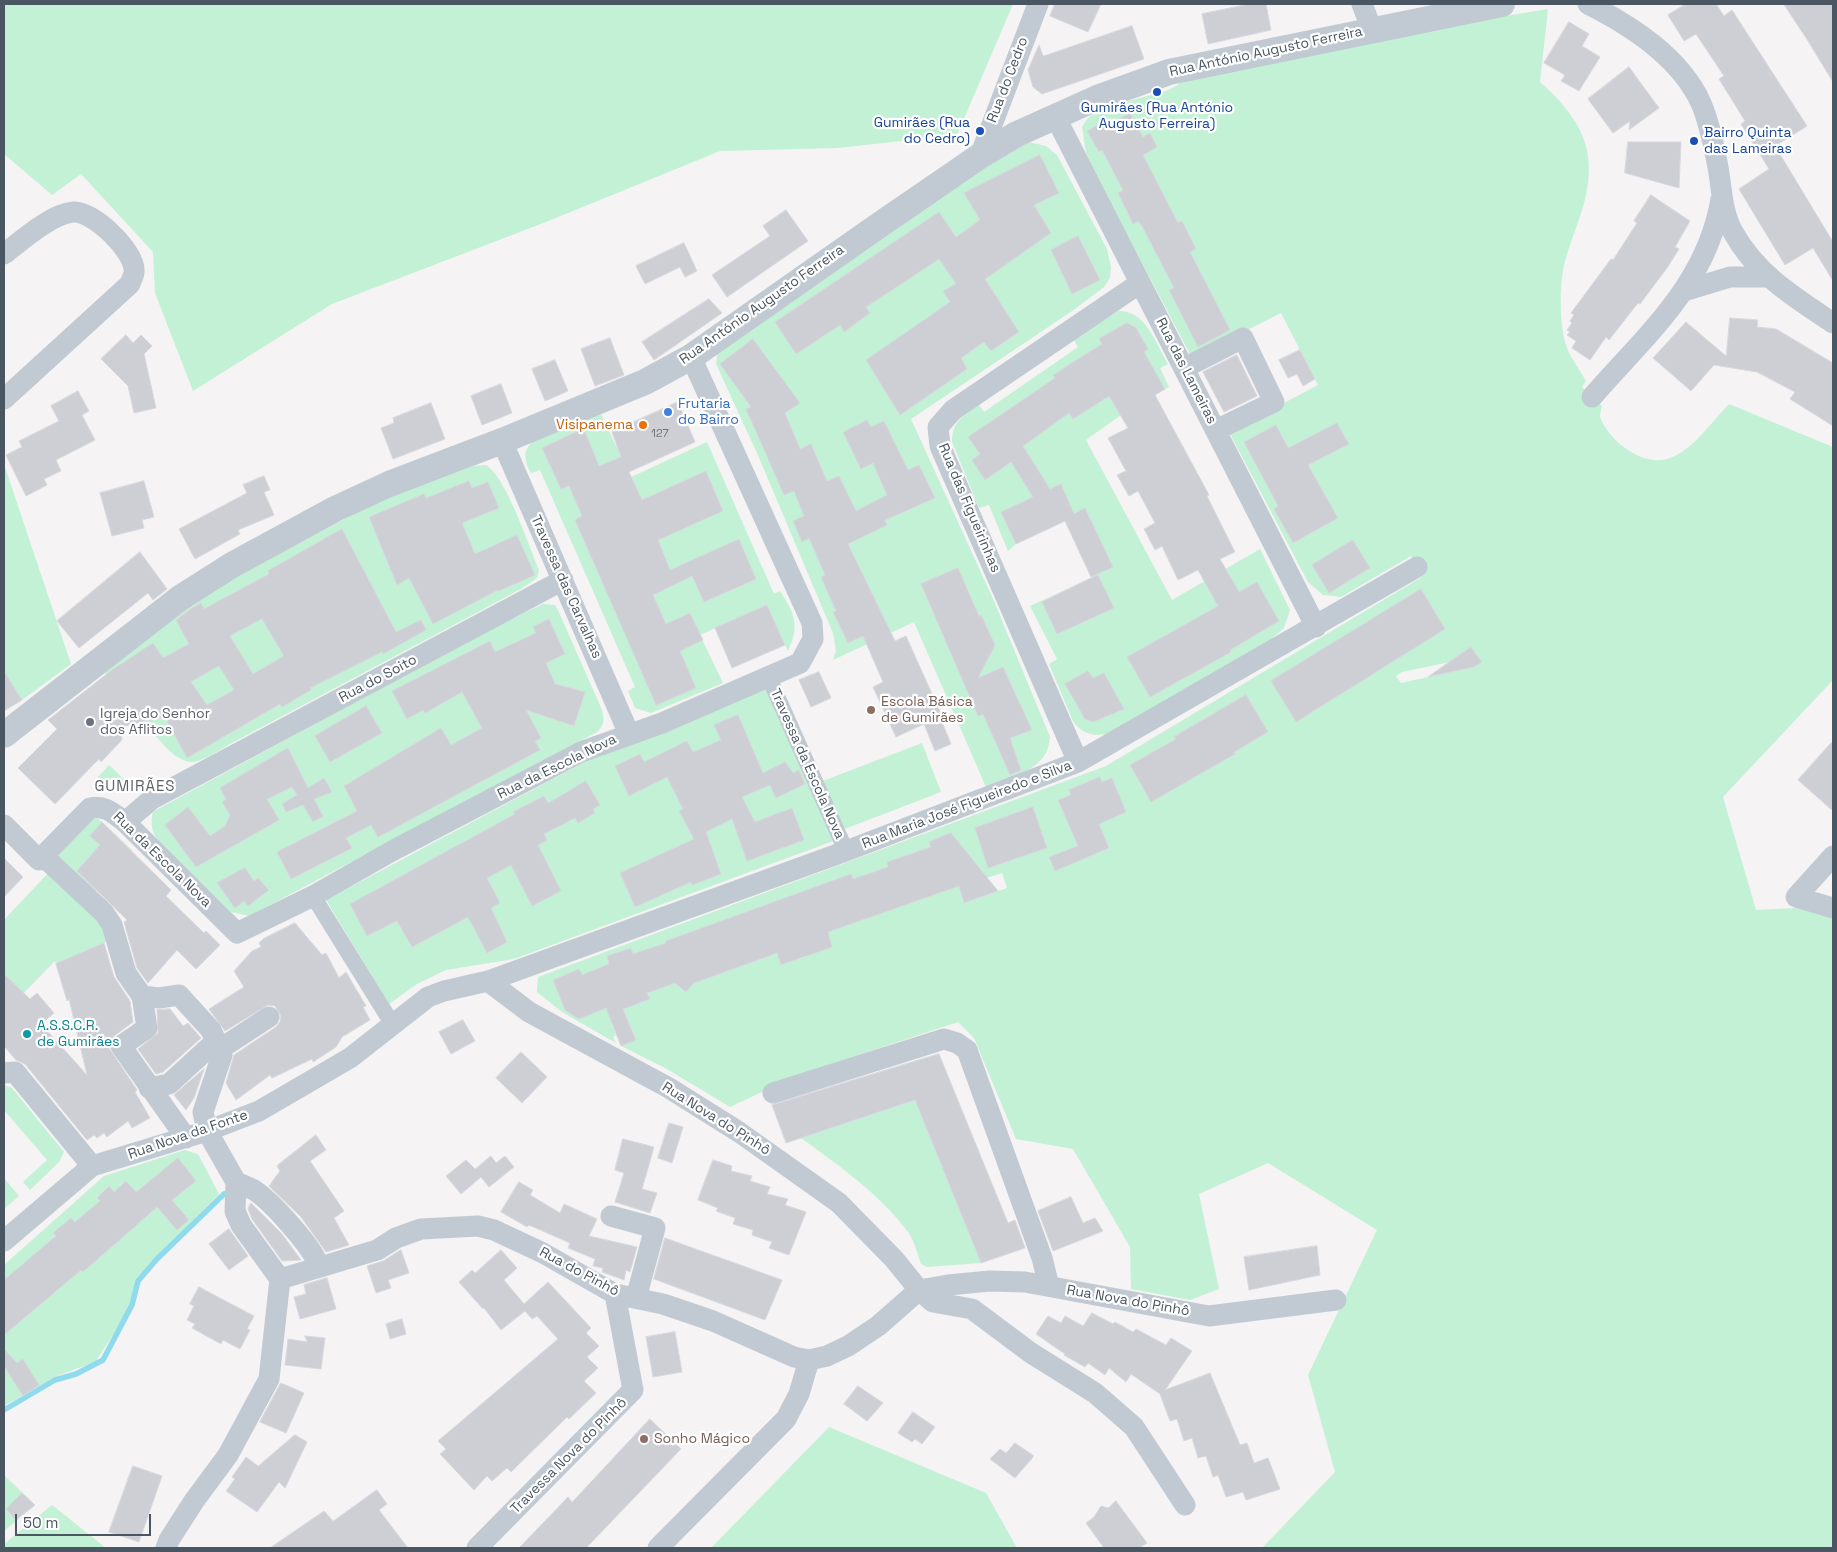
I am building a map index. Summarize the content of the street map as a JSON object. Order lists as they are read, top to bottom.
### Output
{
  "streets": {
    "street": [
      "Rua António Augusto Ferreira",
      "Rua do Cedro",
      "Rua das Lameiras",
      "Rua das Figueirinhas",
      "Travessa das Carvalhas",
      "Rua do Soito",
      "Travessa da Escola Nova",
      "Rua da Escola Nova",
      "Rua Maria José Figueiredo e Silva",
      "Rua Nova do Pinhô",
      "Rua Nova da Fonte",
      "Rua do Pinhô",
      "Travessa Nova do Pinhô"
    ]
  },
  "crossings": [
    ["Rua António Augusto Ferreira", "Rua do Cedro"],
    ["Rua António Augusto Ferreira", "Rua das Lameiras"],
    ["Rua António Augusto Ferreira", "Travessa das Carvalhas"],
    ["Rua António Augusto Ferreira", "Rua da Escola Nova"],
    ["Rua das Lameiras", "Rua das Figueirinhas"],
    ["Rua das Lameiras", "Rua Maria José Figueiredo e Silva"],
    ["Rua das Figueirinhas", "Rua Maria José Figueiredo e Silva"],
    ["Travessa das Carvalhas", "Rua do Soito"],
    ["Travessa das Carvalhas", "Rua da Escola Nova"],
    ["Rua do Soito", "Rua da Escola Nova"],
    ["Travessa da Escola Nova", "Rua da Escola Nova"],
    ["Travessa da Escola Nova", "Rua Maria José Figueiredo e Silva"],
    ["Rua Maria José Figueiredo e Silva", "Rua Nova do Pinhô"],
    ["Rua Maria José Figueiredo e Silva", "Rua Nova da Fonte"],
    ["Rua Nova do Pinhô", "Rua Nova da Fonte"],
    ["Rua do Pinhô", "Travessa Nova do Pinhô"]
  ],
  "districts": ["GUMIRÃES"],
  "places": [
    "Gumirães (Rua António Augusto Ferreira)",
    "Gumirães (Rua do Cedro)",
    "Bairro Quinta das Lameiras",
    "Frutaria do Bairro",
    "Visipanema",
    "Escola Básica de Gumirães",
    "Igreja do Senhor dos Aflitos",
    "A.S.S.C.R. de Gumirães",
    "Sonho Mágico"
  ],
  "house_numbers": ["127"],
  "scale_bar": "50 m"
}
